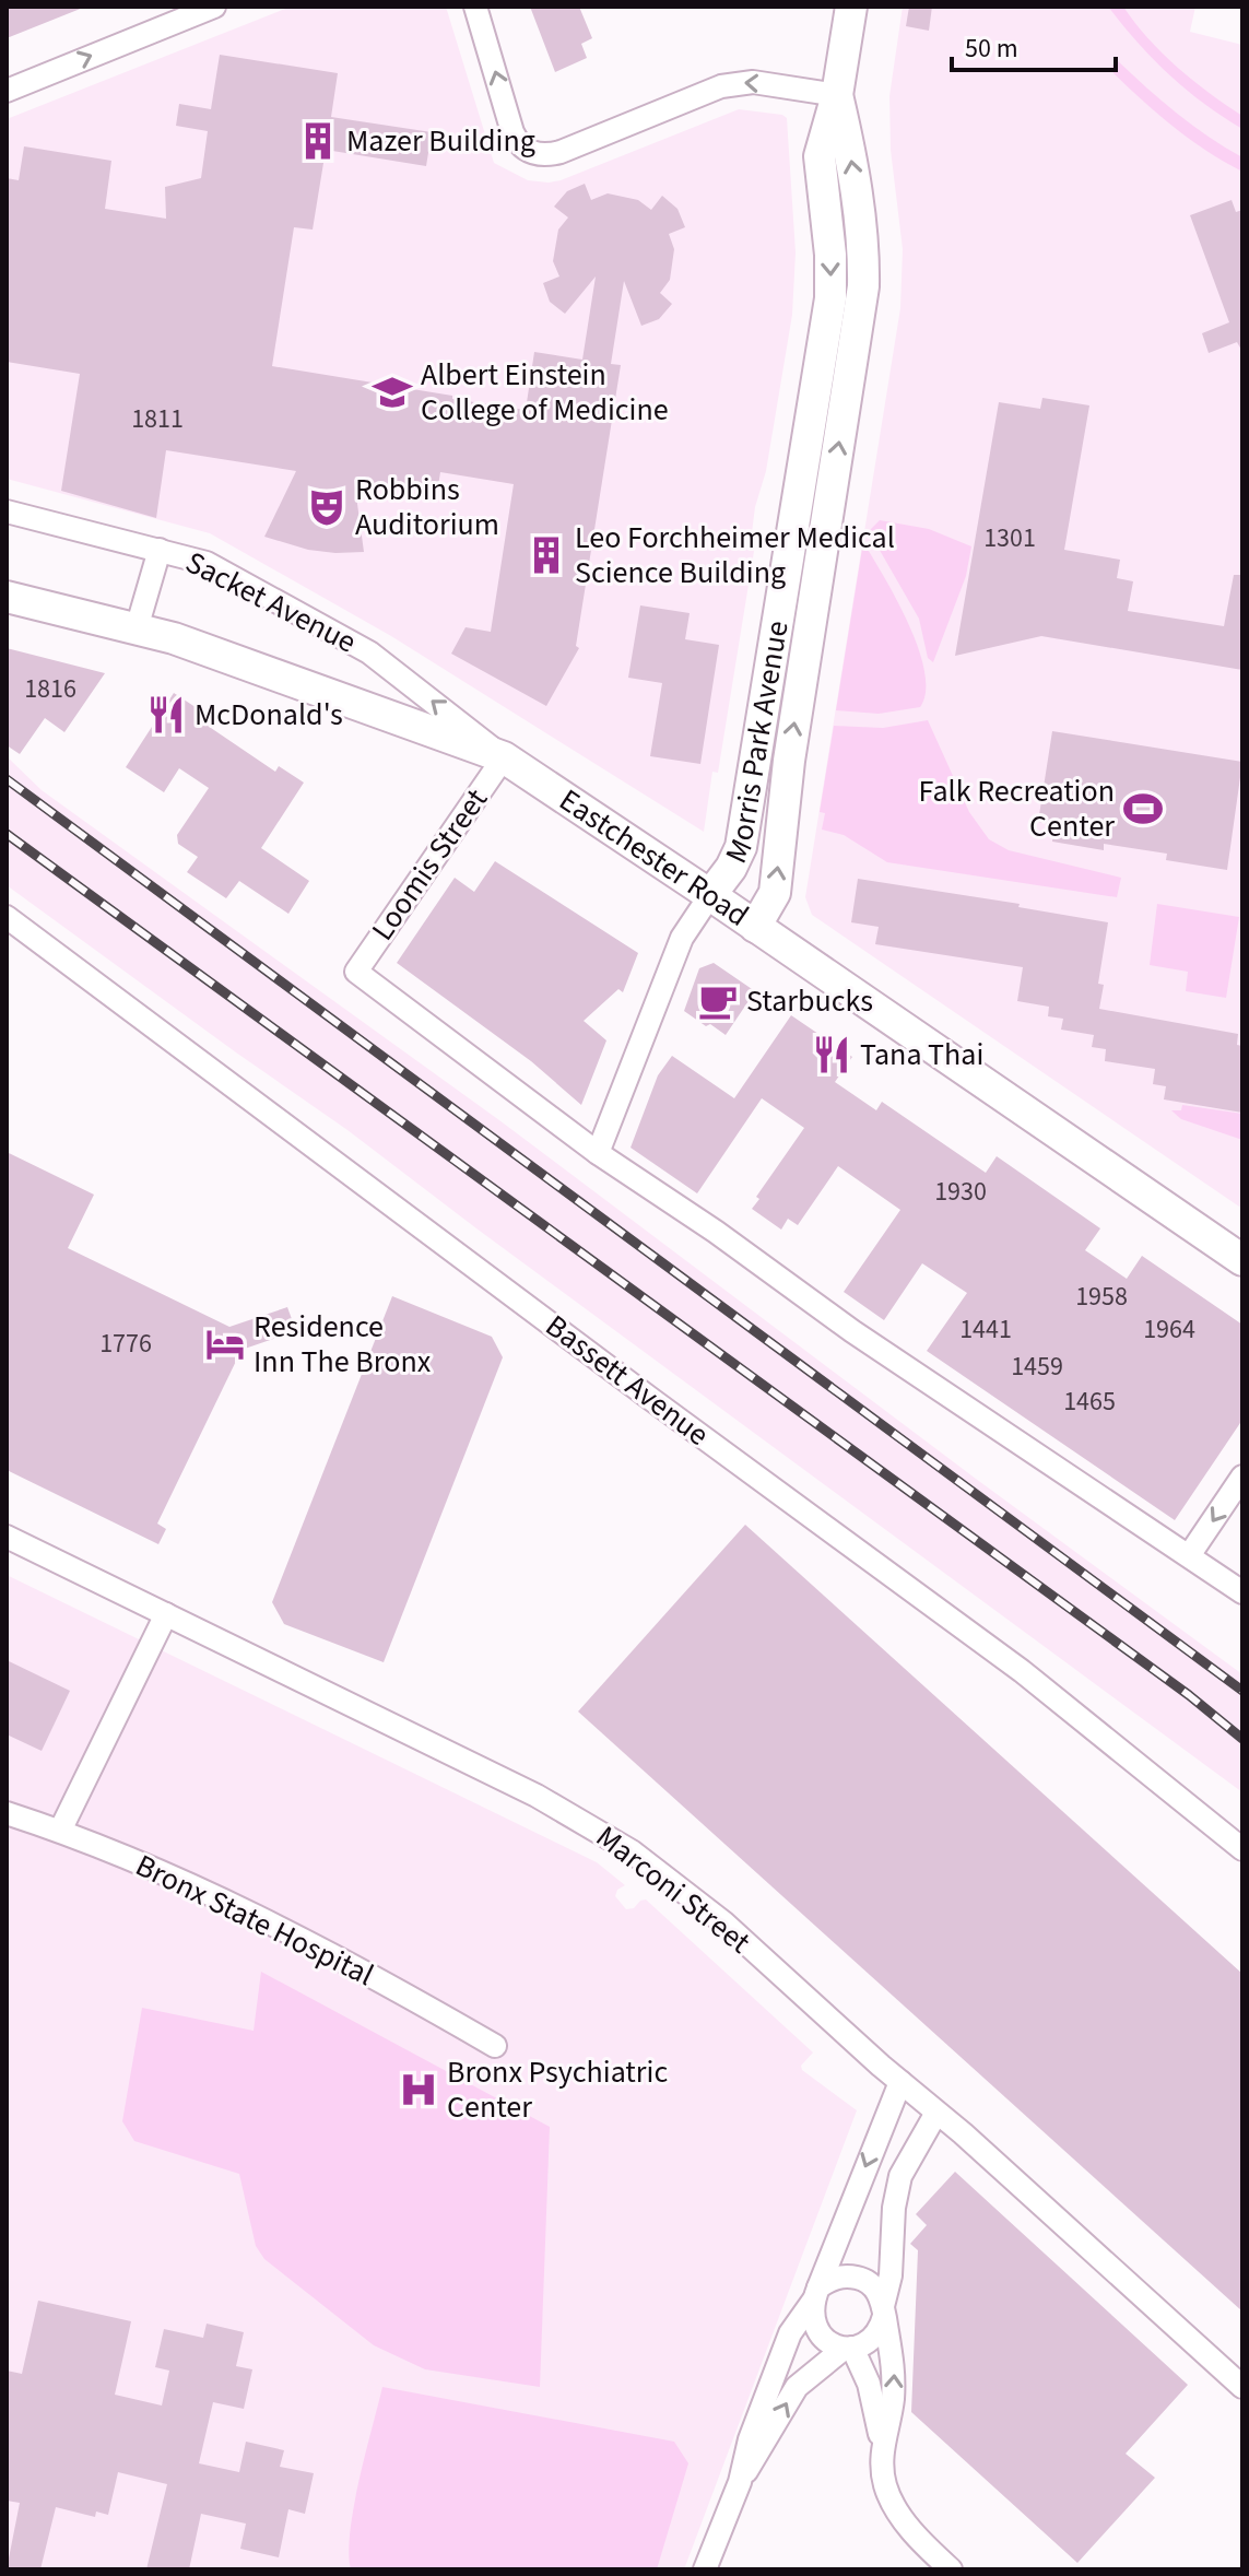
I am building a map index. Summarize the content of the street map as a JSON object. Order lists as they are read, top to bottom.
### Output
{
  "streets": {
    "main road": ["Morris Park Avenue", "Eastchester Road"],
    "street": [
      "Sacket Avenue",
      "Loomis Street",
      "Bassett Avenue",
      "Marconi Street",
      "Bronx State Hospital"
    ]
  },
  "crossings": [
    ["Sacket Avenue", "Eastchester Road"],
    ["Sacket Avenue", "Loomis Street"],
    ["Morris Park Avenue", "Eastchester Road"],
    ["Morris Park Avenue", "Loomis Street"],
    ["Eastchester Road", "Loomis Street"]
  ],
  "one_way": ["Sacket Avenue"],
  "places": {
    "building": ["Mazer Building", "Leo Forchheimer Medical Science Building"],
    "school or university": ["Albert Einstein College of Medicine"],
    "theatre": ["Robbins Auditorium"],
    "restaurant": ["McDonald's", "Tana Thai"],
    "sports": ["Falk Recreation Center"],
    "cafe": ["Starbucks"],
    "hotel": ["Residence Inn The Bronx"],
    "hospital": ["Bronx Psychiatric Center"]
  },
  "house_numbers": [
    "1811",
    "1301",
    "1816",
    "1930",
    "1958",
    "1441",
    "1964",
    "1776",
    "1459",
    "1465"
  ],
  "scale_bar": "50 m"
}
